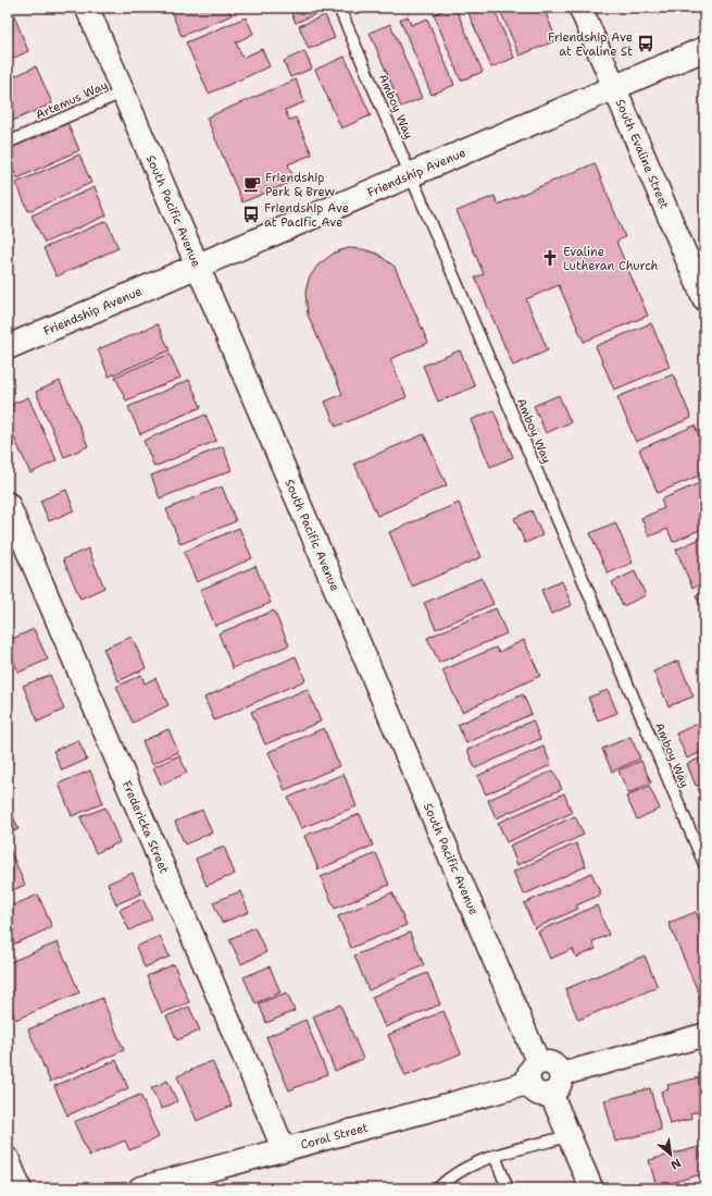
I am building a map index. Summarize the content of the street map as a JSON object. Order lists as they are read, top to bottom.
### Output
{
  "streets": {
    "street": [
      "South Evaline Street",
      "Friendship Avenue",
      "South Pacific Avenue",
      "Fredericka Street",
      "Coral Street"
    ],
    "lane": ["Artemus Way", "Amboy Way"]
  },
  "crossings": [
    ["Artemus Way", "South Pacific Avenue"],
    ["Amboy Way", "Friendship Avenue"],
    ["South Evaline Street", "Friendship Avenue"],
    ["Friendship Avenue", "South Pacific Avenue"],
    ["South Pacific Avenue", "Coral Street"],
    ["Fredericka Street", "Coral Street"]
  ],
  "places": {
    "bus stop": ["Friendship Ave at Evaline St", "Friendship Ave at Pacific Ave"],
    "cafe": ["Friendship Perk & Brew"],
    "church": ["Evaline Lutheran Church"]
  },
  "north": "bottom right"
}
